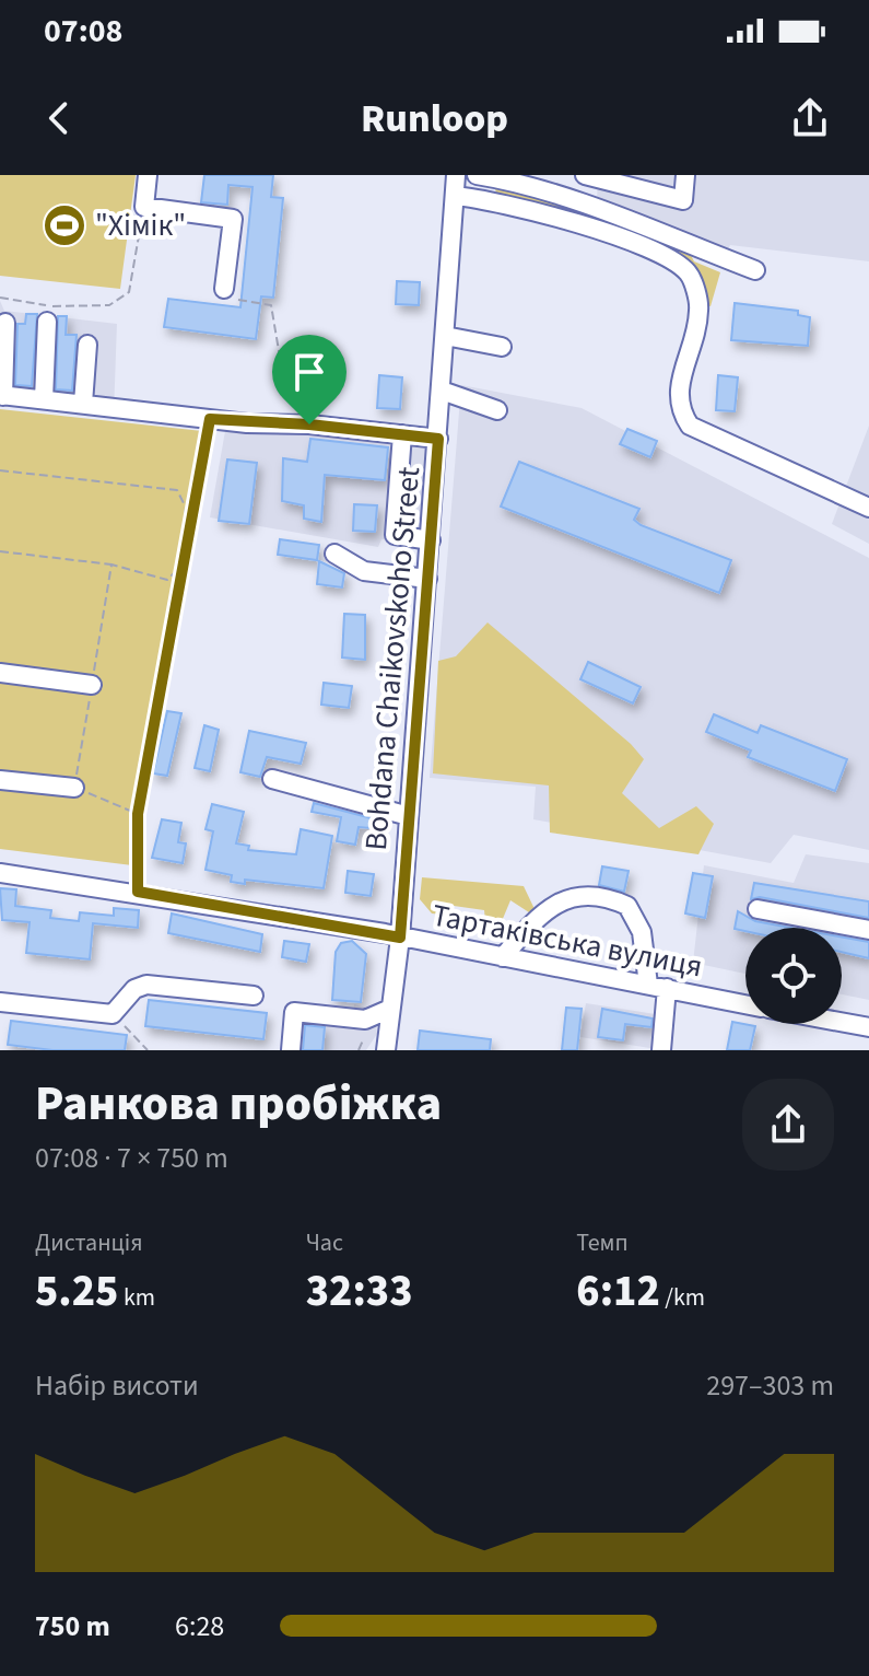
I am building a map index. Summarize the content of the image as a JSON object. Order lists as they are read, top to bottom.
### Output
{
  "streets": {
    "street": ["Bohdana Chaikovskoho Street", "Тартаківська вулиця"]
  },
  "crossings": [
    ["Bohdana Chaikovskoho Street", "Тартаківська вулиця"]
  ],
  "places": {
    "sports": ["\"Хімік\""]
  },
  "page": {
    "status": "07:08",
    "header": "Runloop",
    "heading": ["Ранкова пробіжка", "07:08 · 7 × 750 m"],
    "stats": [
      ["Дистанція", "5.25 km"],
      ["Час", "32:33"],
      ["Темп", "6:12 /km"]
    ],
    "chart": ["Набір висоти", "297–303 m"],
    "list": [
      {
        "name": "750 m",
        "note": "6:28"
      }
    ]
  }
}
